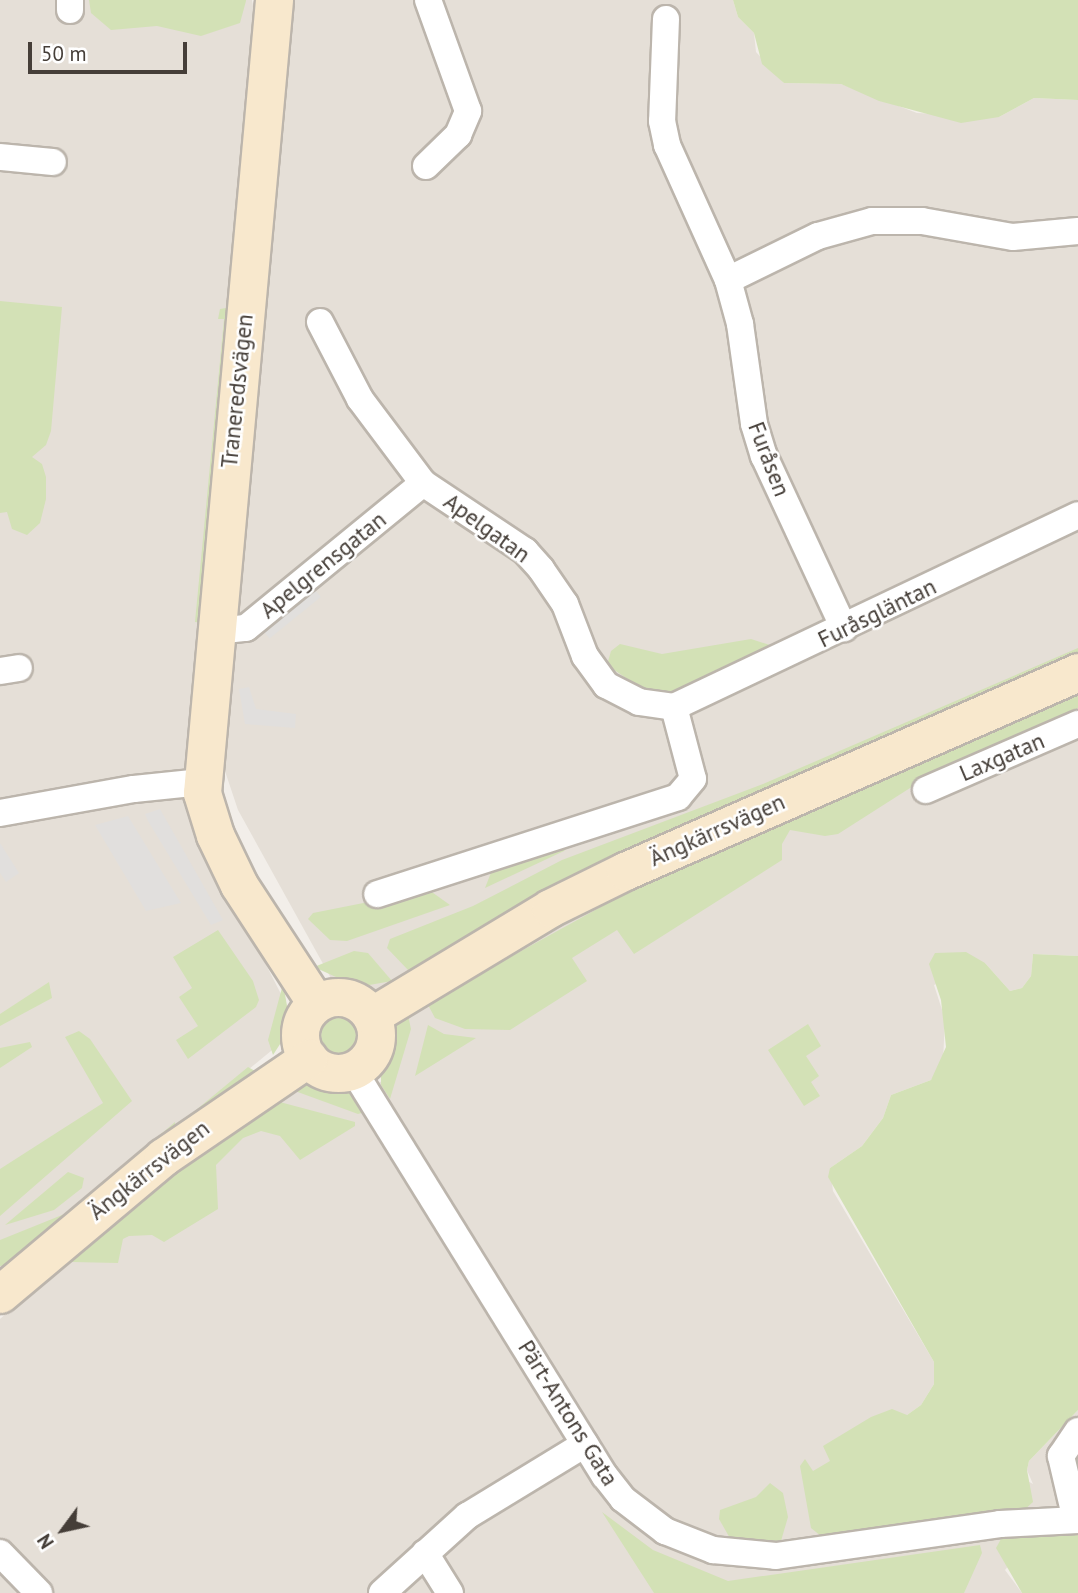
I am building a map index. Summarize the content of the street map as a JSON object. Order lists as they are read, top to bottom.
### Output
{
  "streets": {
    "street": [
      "Traneredsvägen",
      "Furåsen",
      "Apelgatan",
      "Apelgrensgatan",
      "Furåsgläntan",
      "Laxgatan",
      "Ängkärrsvägen",
      "Pärt-Antons Gata"
    ]
  },
  "crossings": [
    ["Traneredsvägen", "Apelgrensgatan"],
    ["Traneredsvägen", "Ängkärrsvägen"],
    ["Traneredsvägen", "Pärt-Antons Gata"],
    ["Furåsen", "Furåsgläntan"],
    ["Apelgatan", "Apelgrensgatan"],
    ["Apelgatan", "Furåsgläntan"],
    ["Ängkärrsvägen", "Pärt-Antons Gata"]
  ],
  "scale_bar": "50 m",
  "north": "bottom left"
}
